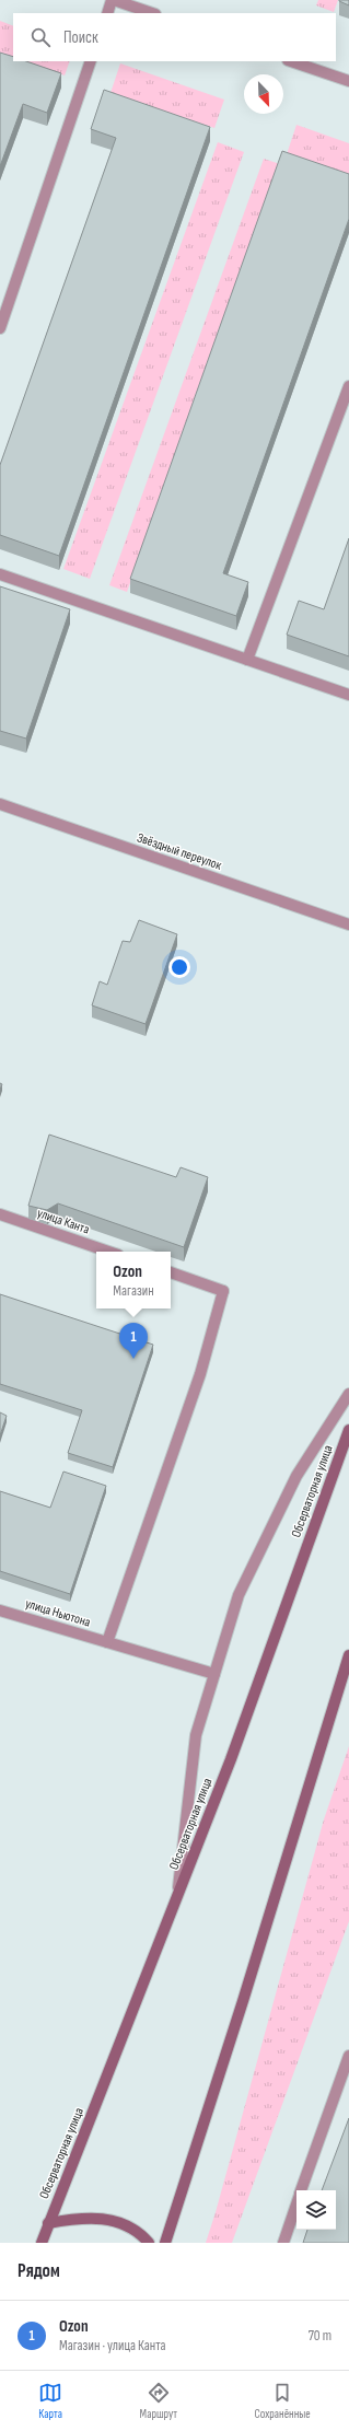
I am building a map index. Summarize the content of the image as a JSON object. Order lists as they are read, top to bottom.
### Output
{
  "streets": {
    "main road": ["Обсерваторная улица"],
    "street": ["Звёздный переулок", "улица Канта", "улица Ньютона"]
  },
  "north": "bottom right",
  "page": {
    "search": "Поиск",
    "popup": ["Ozon", "Магазин"],
    "pins": "1",
    "heading": "Рядом",
    "list": [
      {
        "mark": "1",
        "name": "Ozon",
        "note": "Магазин · улица Канта",
        "value": "70 m"
      }
    ],
    "nav": ["Карта", "Маршрут", "Сохранённые"]
  }
}
